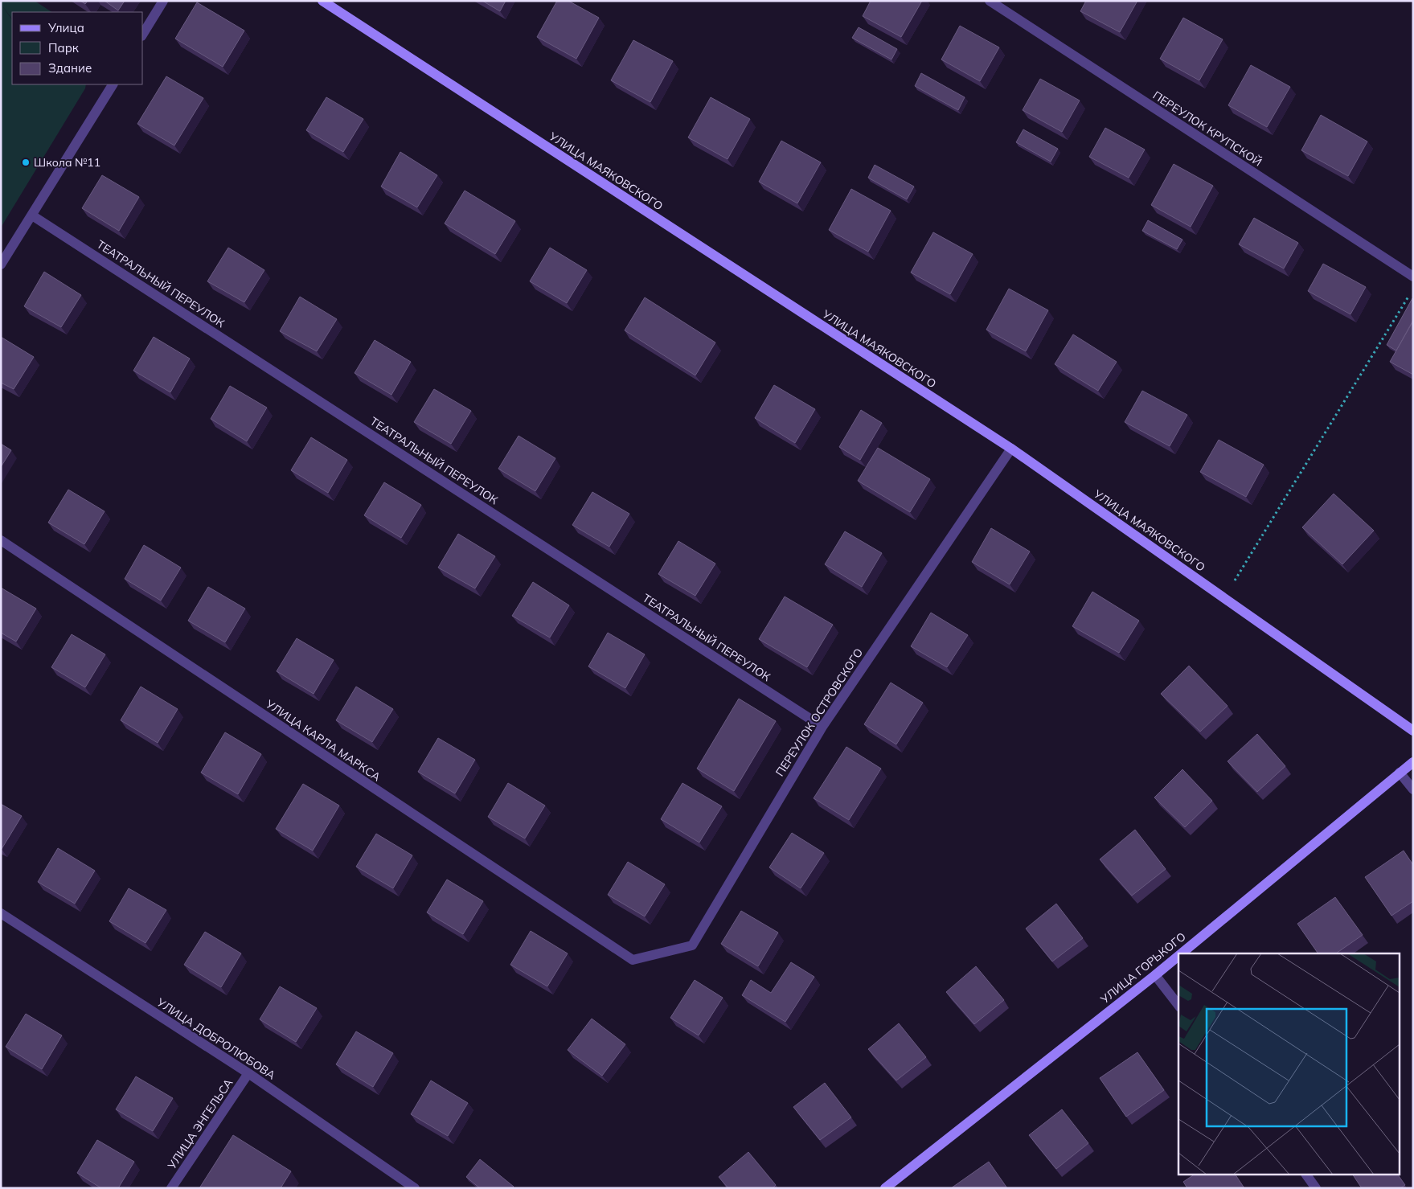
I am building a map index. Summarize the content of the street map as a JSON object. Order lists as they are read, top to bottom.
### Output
{
  "streets": {
    "street": [
      "ПЕРЕУЛОК КРУПСКОЙ",
      "УЛИЦА МАЯКОВСКОГО",
      "ТЕАТРАЛЬНЫЙ ПЕРЕУЛОК",
      "ПЕРЕУЛОК ОСТРОВСКОГО",
      "УЛИЦА КАРЛА МАРКСА",
      "УЛИЦА ГОРЬКОГО",
      "УЛИЦА ДОБРОЛЮБОВА",
      "УЛИЦА ЭНГЕЛЬСА"
    ]
  },
  "crossings": [
    ["УЛИЦА МАЯКОВСКОГО", "ПЕРЕУЛОК ОСТРОВСКОГО"],
    ["ТЕАТРАЛЬНЫЙ ПЕРЕУЛОК", "ПЕРЕУЛОК ОСТРОВСКОГО"],
    ["ПЕРЕУЛОК ОСТРОВСКОГО", "УЛИЦА КАРЛА МАРКСА"],
    ["УЛИЦА ДОБРОЛЮБОВА", "УЛИЦА ЭНГЕЛЬСА"]
  ],
  "places": ["Школа №11"],
  "legend": ["Улица", "Парк", "Здание"]
}
